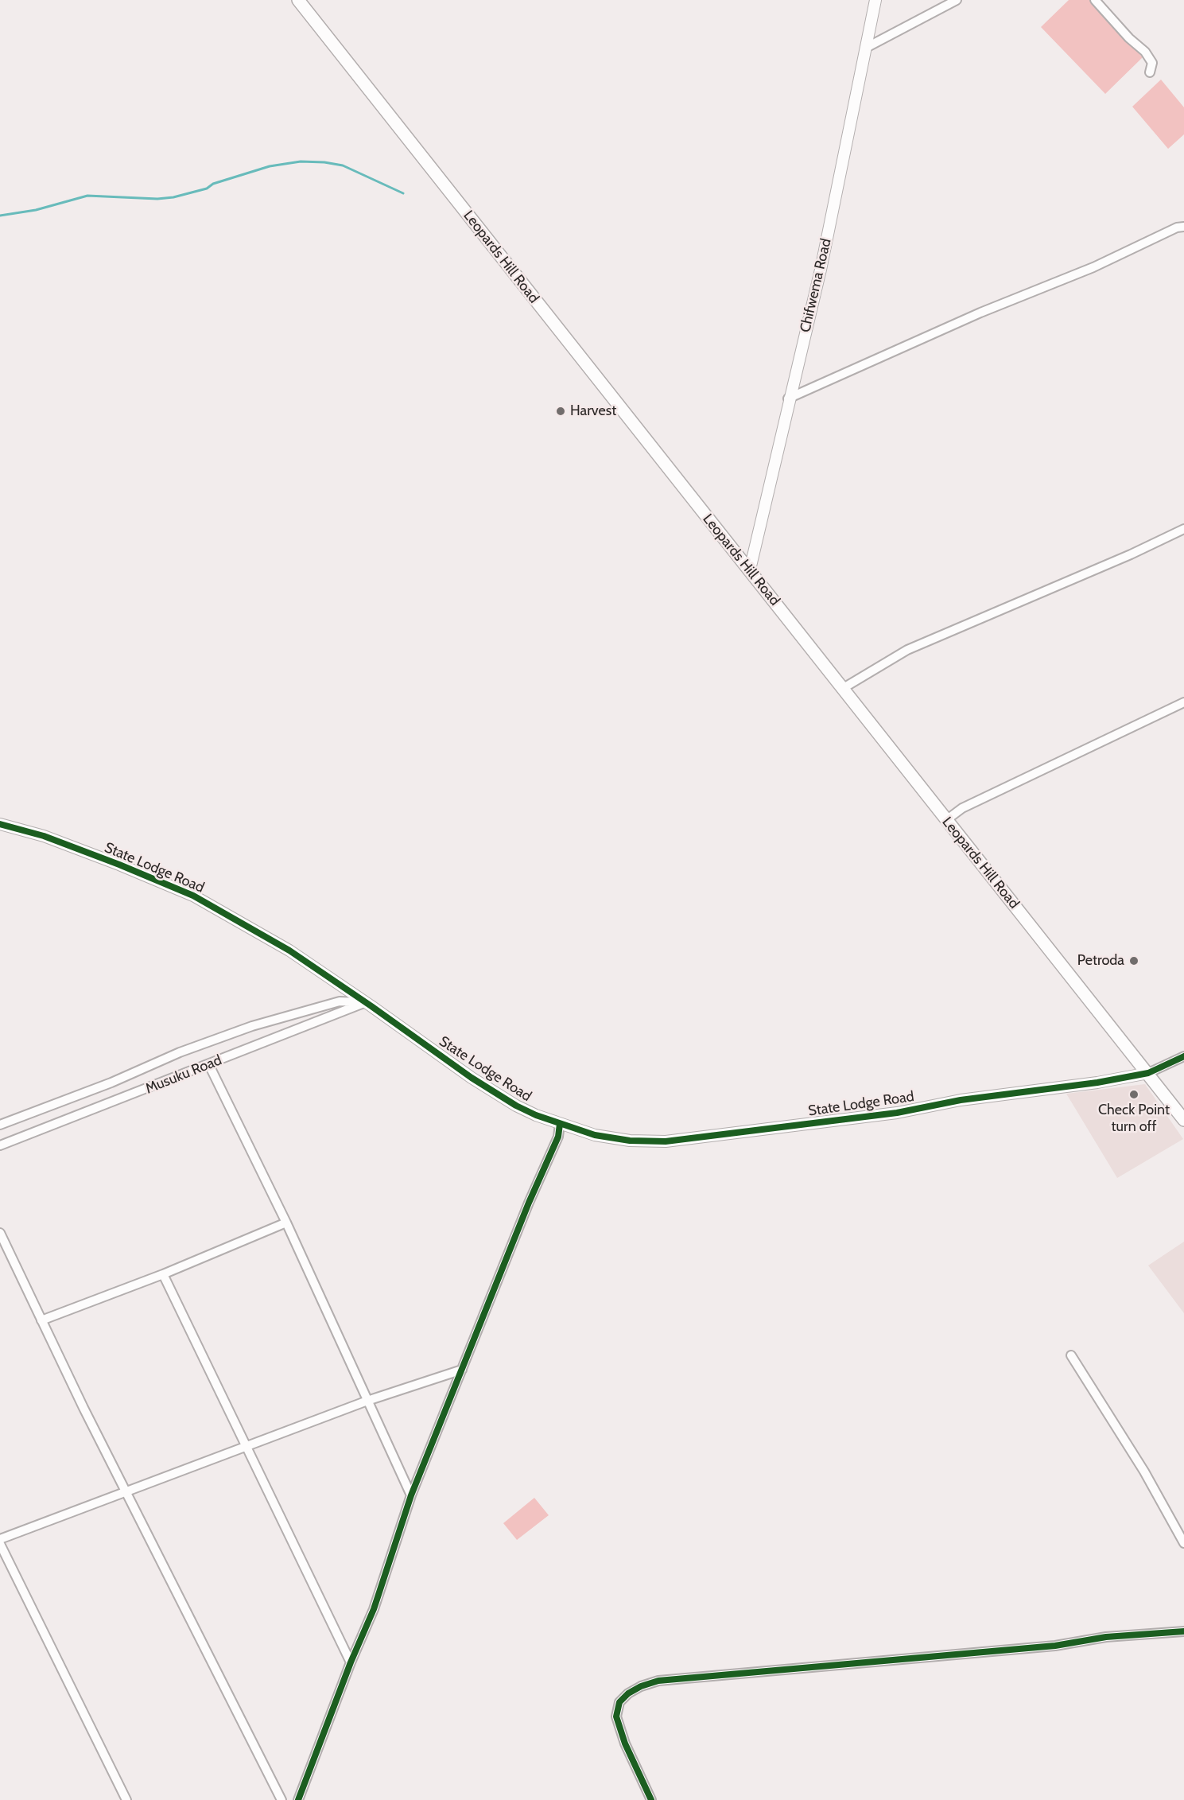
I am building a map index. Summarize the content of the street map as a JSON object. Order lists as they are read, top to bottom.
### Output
{
  "streets": {
    "main road": ["Leopards Hill Road"],
    "street": ["Chifwema Road", "State Lodge Road", "Musuku Road"]
  },
  "crossings": [
    ["Leopards Hill Road", "Chifwema Road"],
    ["Leopards Hill Road", "State Lodge Road"],
    ["State Lodge Road", "Musuku Road"]
  ],
  "places": ["Harvest", "Petroda", "Check Point turn off"]
}
